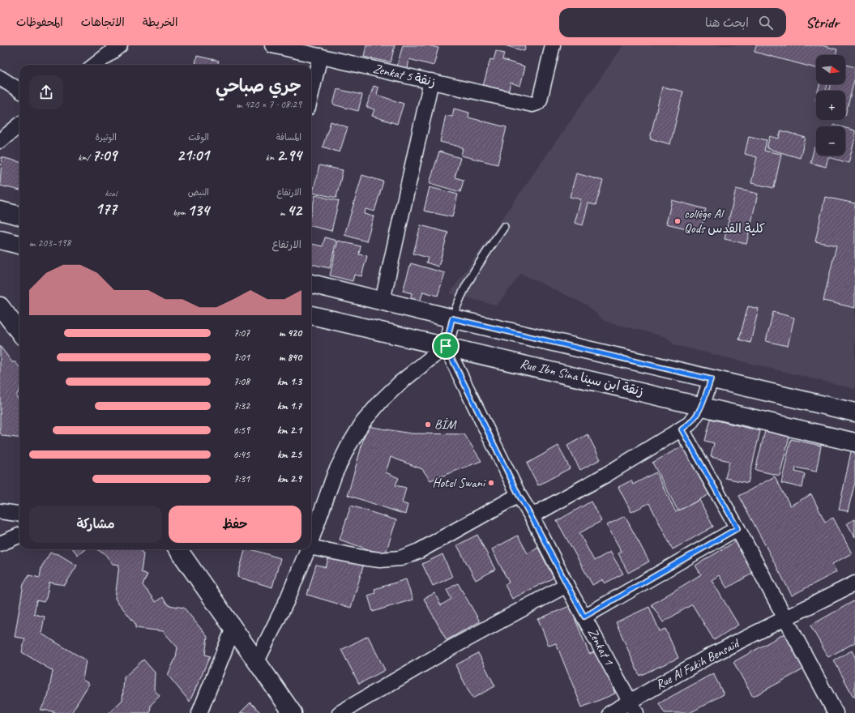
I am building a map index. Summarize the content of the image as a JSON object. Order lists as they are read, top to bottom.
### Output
{
  "streets": {
    "main road": ["Rue Ibn Sina زنقة ابن سينا"],
    "street": ["Zenkat 5 زنقة", "Zenkat 1", "Rue Al Fakih Bensaïd"]
  },
  "crossings": [
    ["Rue Ibn Sina زنقة ابن سينا", "Zenkat 1"],
    ["Zenkat 1", "Rue Al Fakih Bensaïd"]
  ],
  "places": ["collège Al Qods كلية القدس", "BİM", "Hotel Swani"],
  "north": "right",
  "page": {
    "header": "Stridr",
    "search": "ابحث هنا",
    "nav": ["الخريطة", "الاتجاهات", "المحفوظات"],
    "map_buttons": ["+", "−"],
    "heading": ["جري صباحي", "08:29 · 7 × 420 m"],
    "stats": [
      ["المسافة", "2.94 km"],
      ["الوقت", "21:01"],
      ["الوتيرة", "7:09 /km"],
      ["الارتفاع", "42 m"],
      ["النبض", "134 bpm"],
      ["kcal", "177"]
    ],
    "chart": ["الارتفاع", "198–203 m"],
    "list": [
      {
        "name": "420 m",
        "note": "7:07"
      },
      {
        "name": "840 m",
        "note": "7:01"
      },
      {
        "name": "1.3 km",
        "note": "7:08"
      },
      {
        "name": "1.7 km",
        "note": "7:32"
      },
      {
        "name": "2.1 km",
        "note": "6:59"
      },
      {
        "name": "2.5 km",
        "note": "6:45"
      },
      {
        "name": "2.9 km",
        "note": "7:31"
      }
    ],
    "buttons": ["حفظ", "مشاركة"]
  }
}
